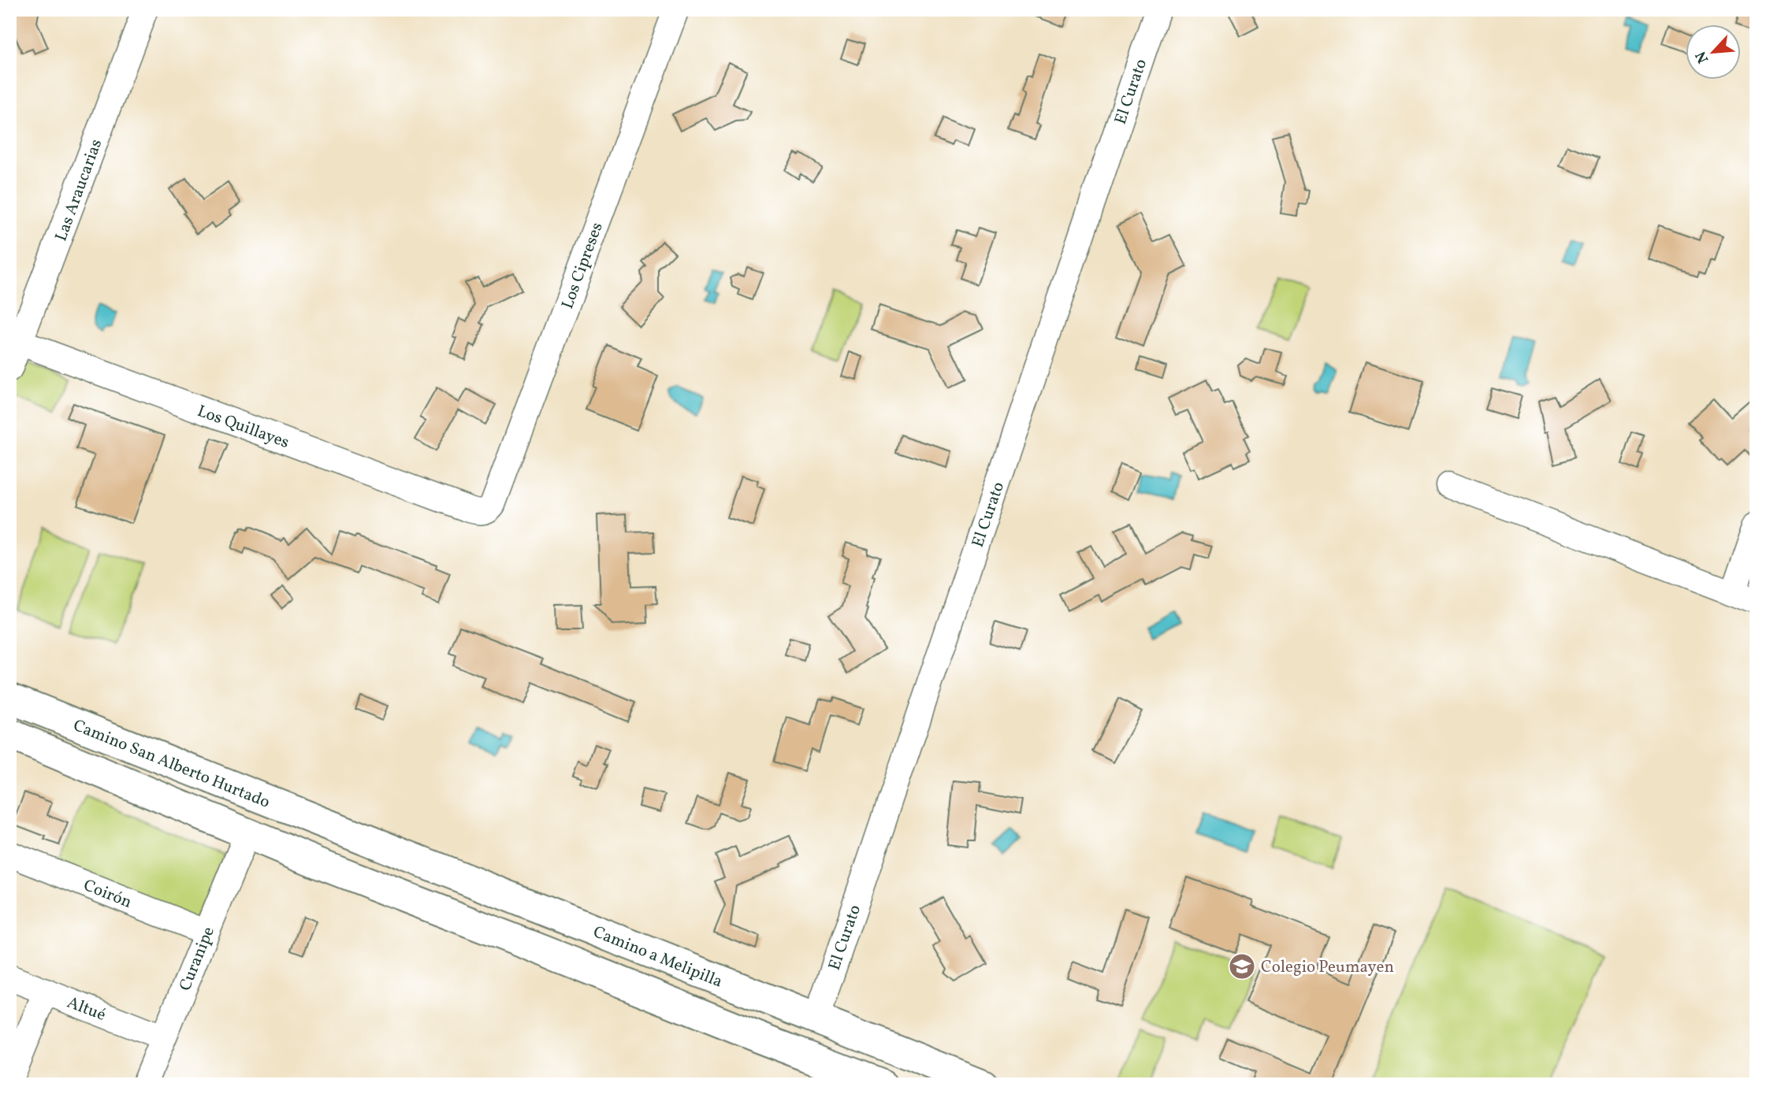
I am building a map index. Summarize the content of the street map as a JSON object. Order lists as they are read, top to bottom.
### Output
{
  "streets": {
    "main road": ["Camino San Alberto Hurtado", "Camino a Melipilla"],
    "street": [
      "El Curato",
      "Las Araucarias",
      "Los Cipreses",
      "Los Quillayes",
      "Coirón",
      "Curanipe",
      "Altué"
    ]
  },
  "crossings": [
    ["El Curato", "Camino a Melipilla"],
    ["Las Araucarias", "Los Quillayes"],
    ["Los Cipreses", "Los Quillayes"],
    ["Camino San Alberto Hurtado", "Camino a Melipilla"],
    ["Camino San Alberto Hurtado", "Curanipe"],
    ["Coirón", "Curanipe"],
    ["Curanipe", "Altué"]
  ],
  "places": {
    "school or university": ["Colegio Peumayen"]
  },
  "north": "bottom left"
}
